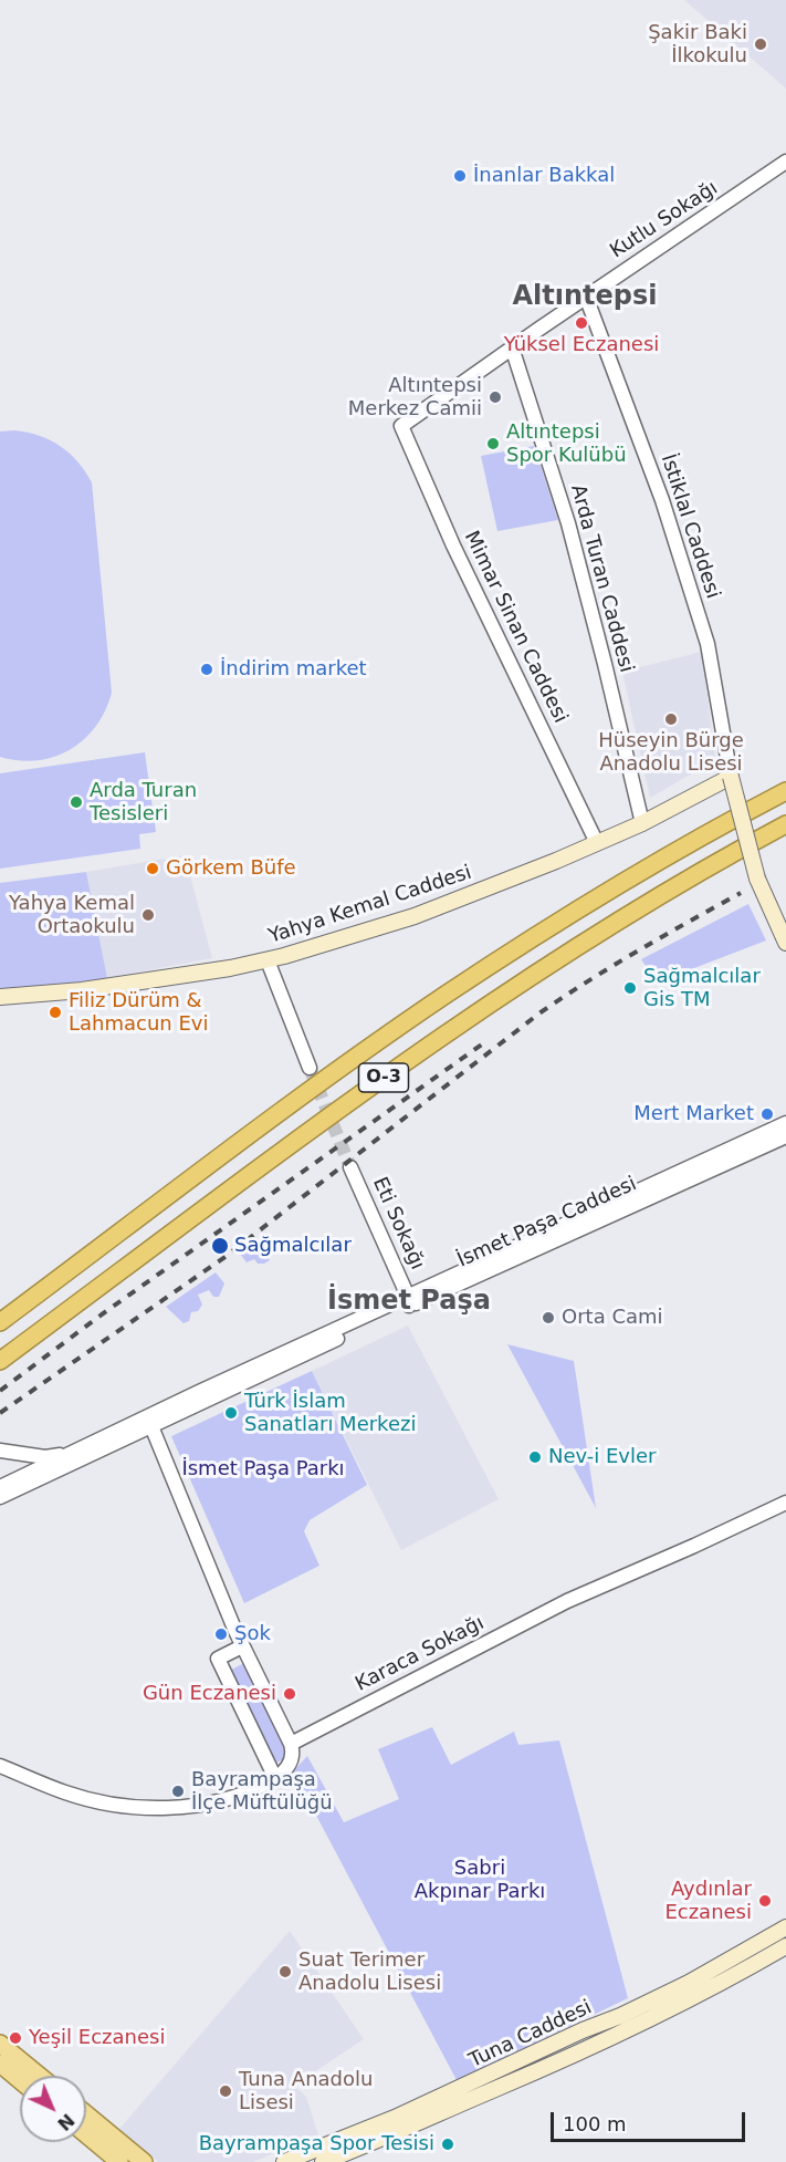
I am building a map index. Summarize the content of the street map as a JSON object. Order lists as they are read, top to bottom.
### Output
{
  "streets": {
    "highway": ["O-3"],
    "main road": ["Yahya Kemal Caddesi", "Tuna Caddesi"],
    "street": [
      "Kutlu Sokağı",
      "İstiklal Caddesi",
      "Arda Turan Caddesi",
      "Mimar Sinan Caddesi",
      "İsmet Paşa Caddesi",
      "Eti Sokağı",
      "Karaca Sokağı"
    ]
  },
  "crossings": [
    ["Kutlu Sokağı", "İstiklal Caddesi"],
    ["Kutlu Sokağı", "Arda Turan Caddesi"],
    ["Kutlu Sokağı", "Mimar Sinan Caddesi"],
    ["İstiklal Caddesi", "Yahya Kemal Caddesi"],
    ["Arda Turan Caddesi", "Yahya Kemal Caddesi"],
    ["Mimar Sinan Caddesi", "Yahya Kemal Caddesi"],
    ["İsmet Paşa Caddesi", "Eti Sokağı"]
  ],
  "districts": ["Altıntepsi", "İsmet Paşa"],
  "parks": ["İsmet Paşa Parkı", "Sabri Akpınar Parkı"],
  "places": [
    "Şakir Baki İlkokulu",
    "İnanlar Bakkal",
    "Yüksel Eczanesi",
    "Altıntepsi Merkez Camii",
    "Altıntepsi Spor Kulübü",
    "İndirim market",
    "Hüseyin Bürge Anadolu Lisesi",
    "Arda Turan Tesisleri",
    "Görkem Büfe",
    "Yahya Kemal Ortaokulu",
    "Sağmalcılar Gis TM",
    "Filiz Dürüm & Lahmacun Evi",
    "Mert Market",
    "Sağmalcılar",
    "Orta Cami",
    "Türk İslam Sanatları Merkezi",
    "Nev-i Evler",
    "Şok",
    "Gün Eczanesi",
    "Bayrampaşa İlçe Müftülüğü",
    "Aydınlar Eczanesi",
    "Suat Terimer Anadolu Lisesi",
    "Yeşil Eczanesi",
    "Tuna Anadolu Lisesi",
    "Bayrampaşa Spor Tesisi"
  ],
  "scale_bar": "100 m",
  "north": "bottom right"
}
